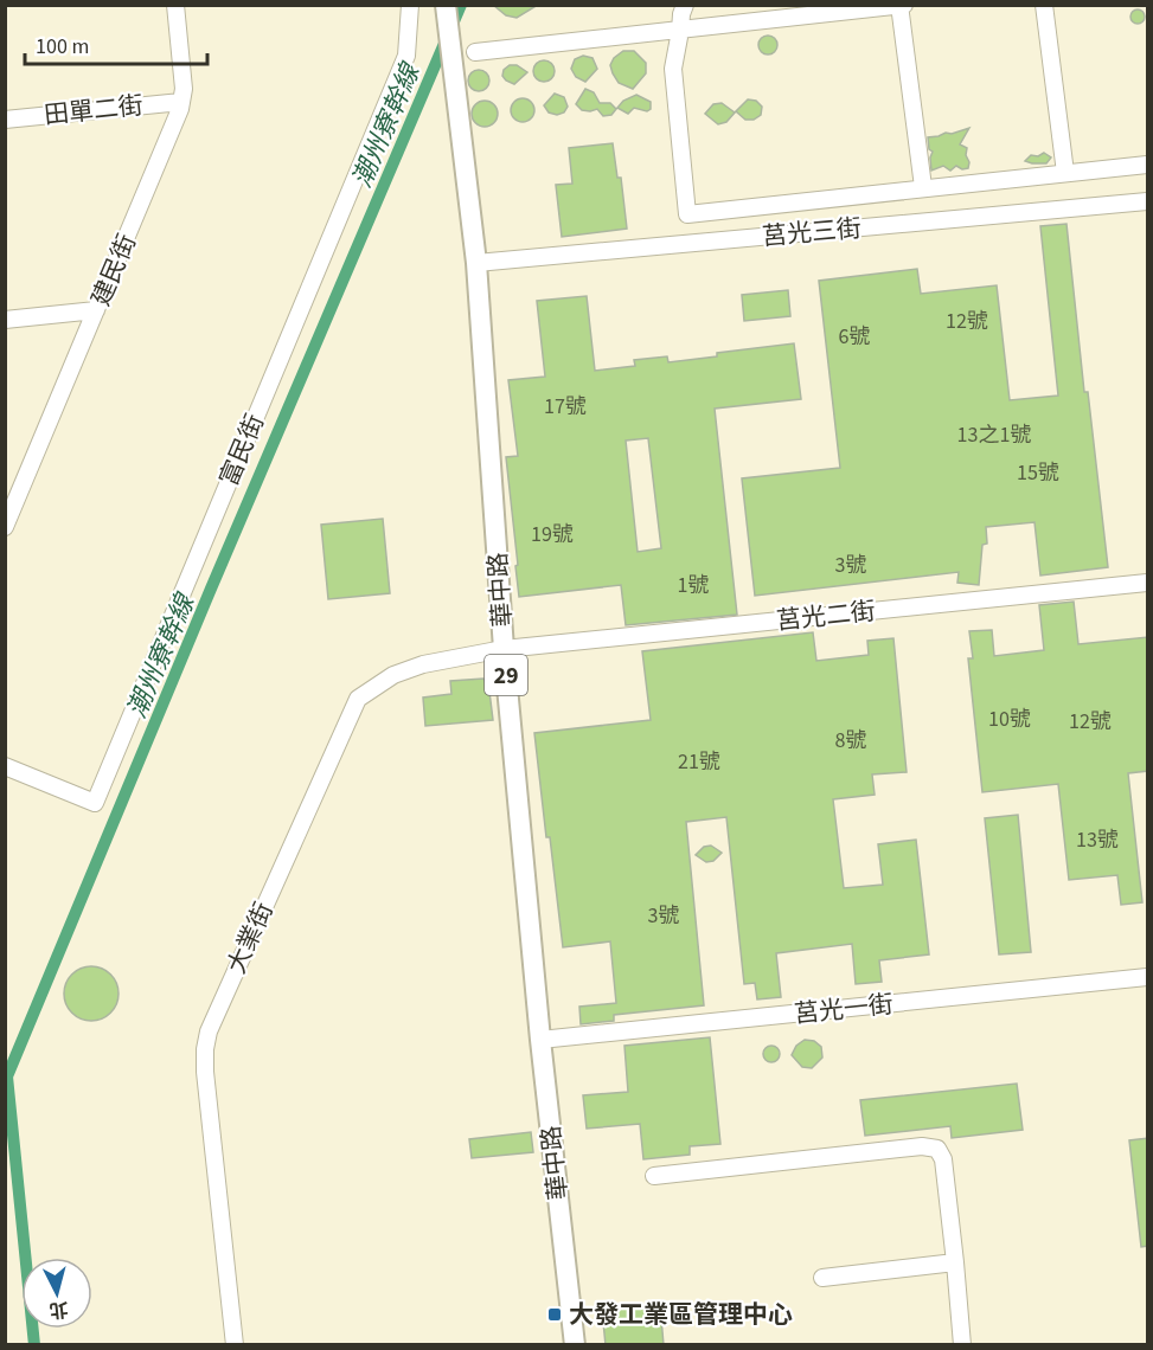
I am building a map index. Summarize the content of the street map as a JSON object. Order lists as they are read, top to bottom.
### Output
{
  "streets": {
    "main road": ["華中路", "29"],
    "street": [
      "田單二街",
      "莒光三街",
      "建民街",
      "富民街",
      "莒光二街",
      "大業街",
      "莒光一街"
    ]
  },
  "crossings": [
    ["田單二街", "建民街"],
    ["莒光三街", "華中路"],
    ["華中路", "莒光二街"],
    ["華中路", "大業街"],
    ["華中路", "莒光一街"],
    ["莒光二街", "大業街"]
  ],
  "water": ["潮州寮幹線"],
  "places": {
    "transit": ["大發工業區管理中心"]
  },
  "house_numbers": [
    "12號",
    "6號",
    "17號",
    "13之1號",
    "15號",
    "19號",
    "3號",
    "1號",
    "10號",
    "12號",
    "8號",
    "21號",
    "13號",
    "3號"
  ],
  "scale_bar": "100 m",
  "north": "bottom"
}
